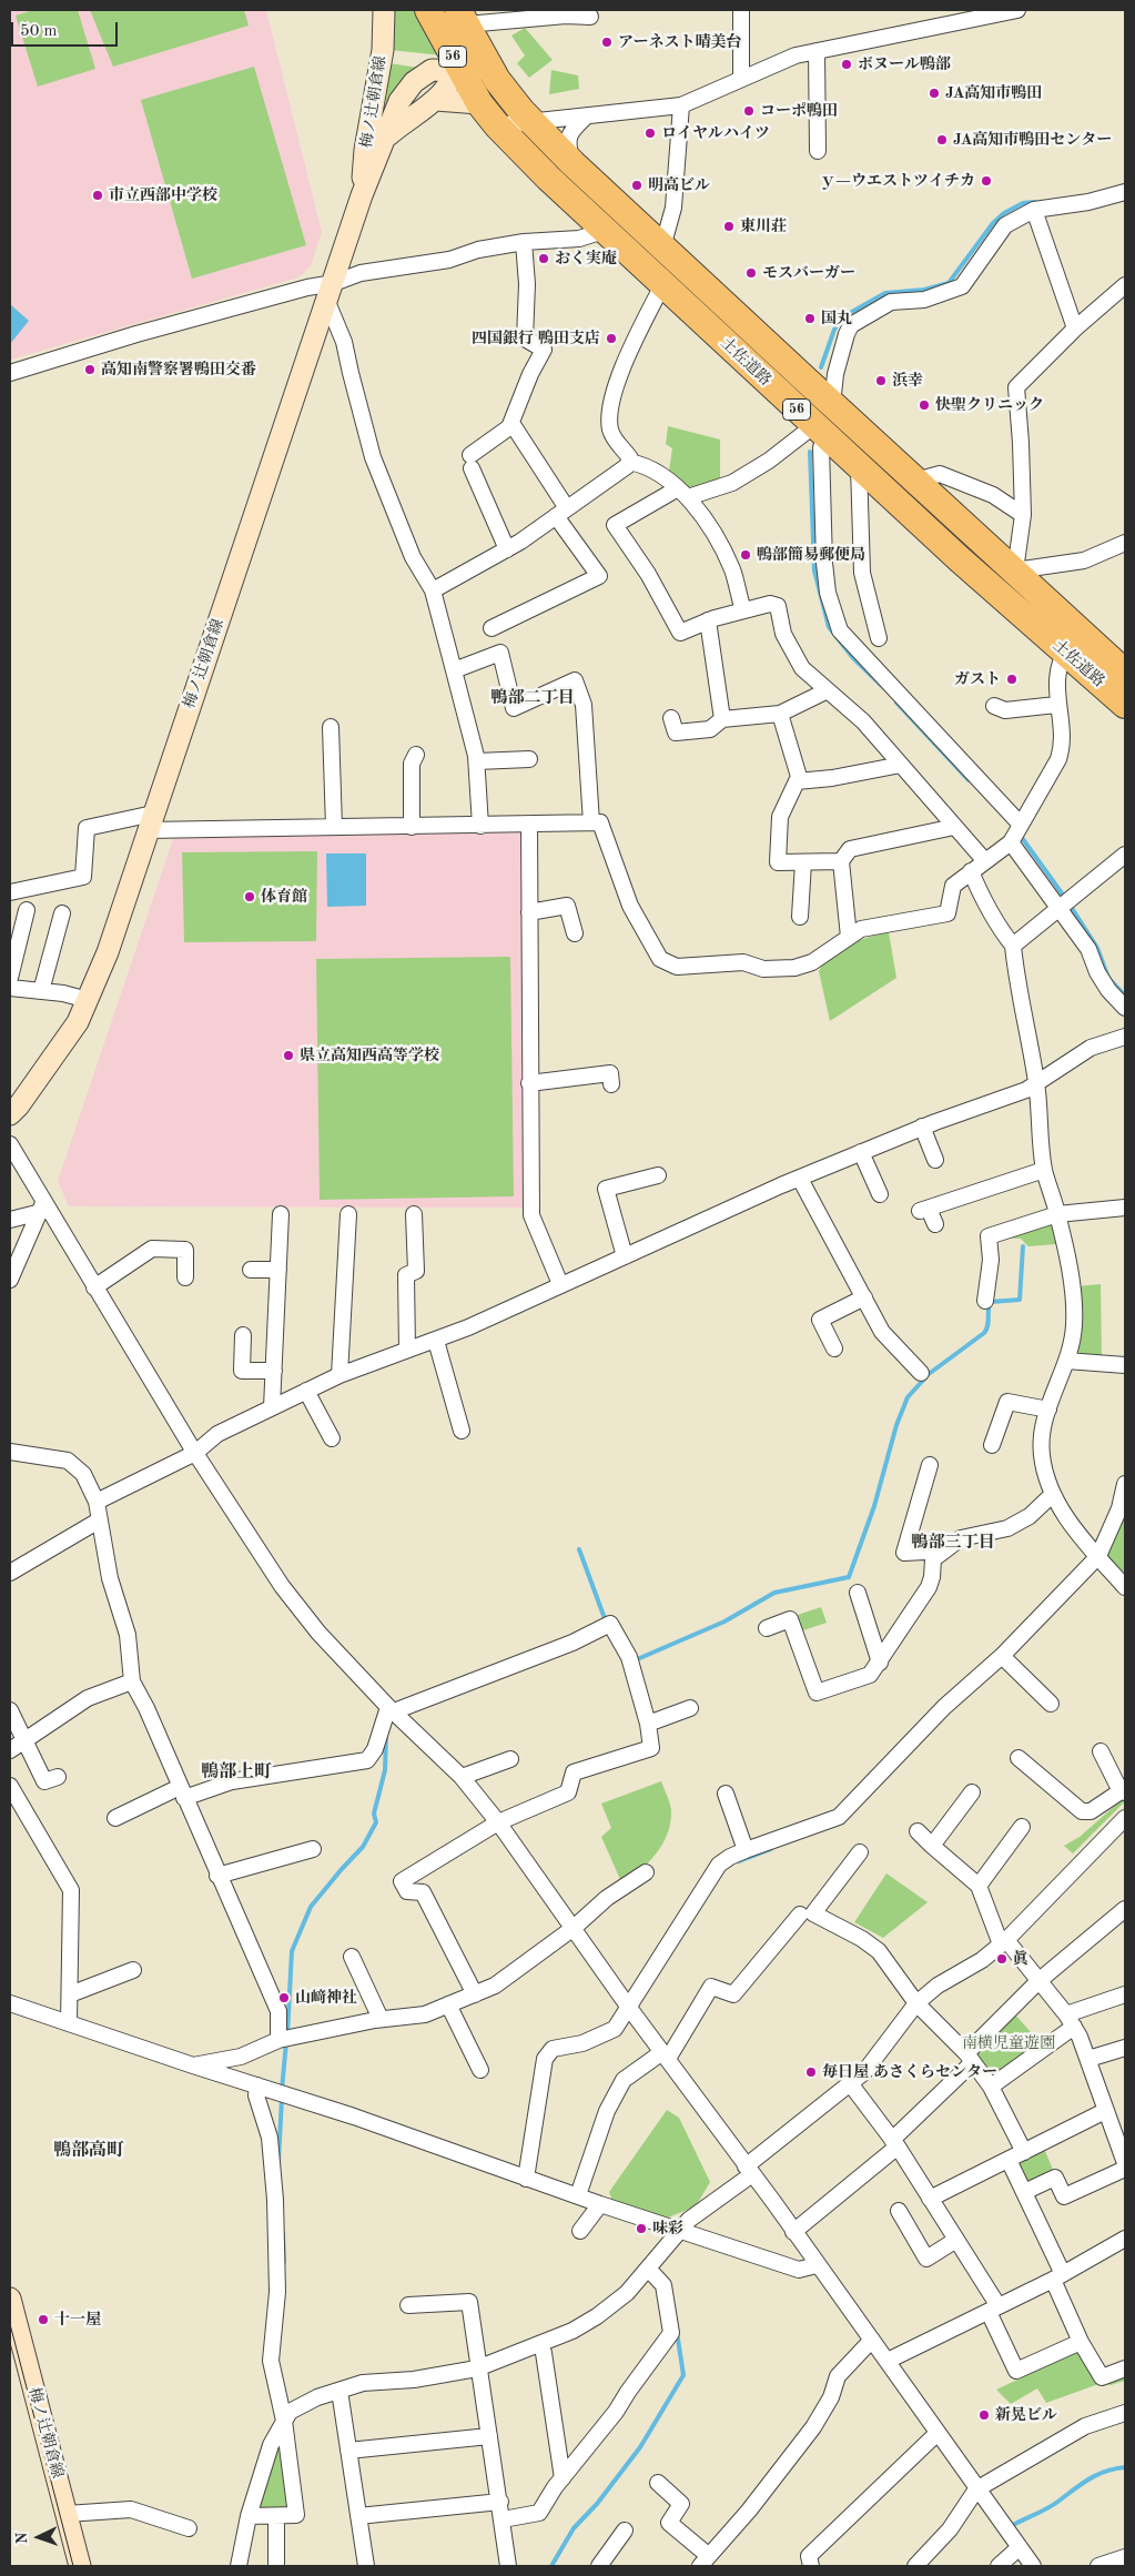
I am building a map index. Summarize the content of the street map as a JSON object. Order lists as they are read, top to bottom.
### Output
{
  "streets": {
    "highway": ["56", "土佐道路"],
    "main road": ["梅ノ辻朝倉線"]
  },
  "crossings": [
    ["梅ノ辻朝倉線", "土佐道路"]
  ],
  "districts": [
    "鴨部二丁目",
    "鴨部三丁目",
    "鴨部上町",
    "鴨部高町"
  ],
  "parks": ["南横児童遊園"],
  "places": [
    "アーネスト晴美台",
    "ボヌール鴨部",
    "JA高知市鴨田",
    "コーポ鴨田",
    "ロイヤルハイツ",
    "JA高知市鴨田センター",
    "ｙ―ウエストツイチカ",
    "明高ビル",
    "市立西部中学校",
    "東川荘",
    "おく実庵",
    "モスバーガー",
    "国丸",
    "四国銀行 鴨田支店",
    "高知南警察署鴨田交番",
    "浜幸",
    "快聖クリニック",
    "鴨部簡易郵便局",
    "ガスト",
    "体育館",
    "県立高知西高等学校",
    "眞",
    "山﨑神社",
    "毎日屋 あさくらセンター",
    "味彩",
    "十一屋",
    "新晃ビル"
  ],
  "scale_bar": "50 m",
  "north": "left"
}
